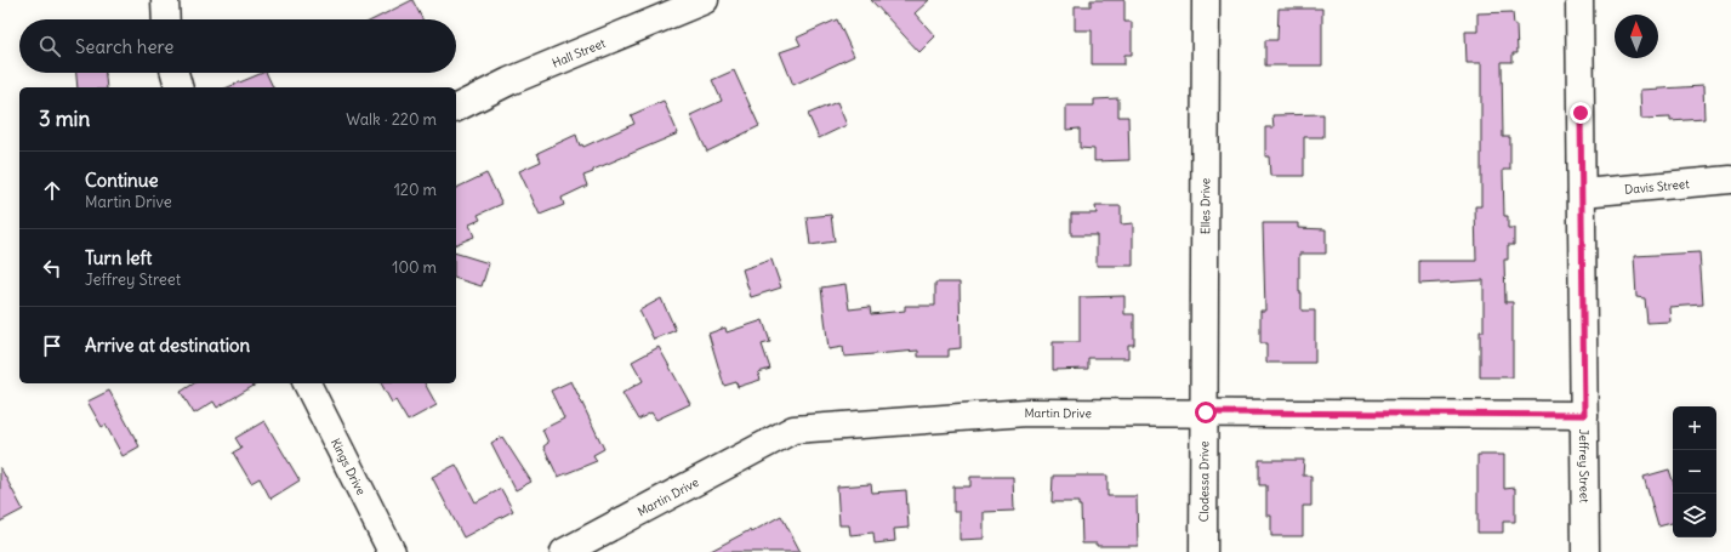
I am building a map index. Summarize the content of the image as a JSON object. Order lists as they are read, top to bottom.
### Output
{
  "streets": {
    "street": [
      "Hall Street",
      "Davis Street",
      "Elles Drive",
      "Martin Drive",
      "Jeffrey Street",
      "Kings Drive",
      "Clodessa Drive"
    ]
  },
  "crossings": [
    ["Davis Street", "Jeffrey Street"],
    ["Elles Drive", "Martin Drive"],
    ["Elles Drive", "Clodessa Drive"],
    ["Martin Drive", "Jeffrey Street"],
    ["Martin Drive", "Clodessa Drive"]
  ],
  "north": "top",
  "page": {
    "search": "Search here",
    "heading": ["3 min", "Walk · 220 m"],
    "list": [
      ["Continue", "Martin Drive", "120 m"],
      ["Turn left", "Jeffrey Street", "100 m"],
      "Arrive at destination"
    ],
    "map_buttons": ["+", "−"]
  }
}
